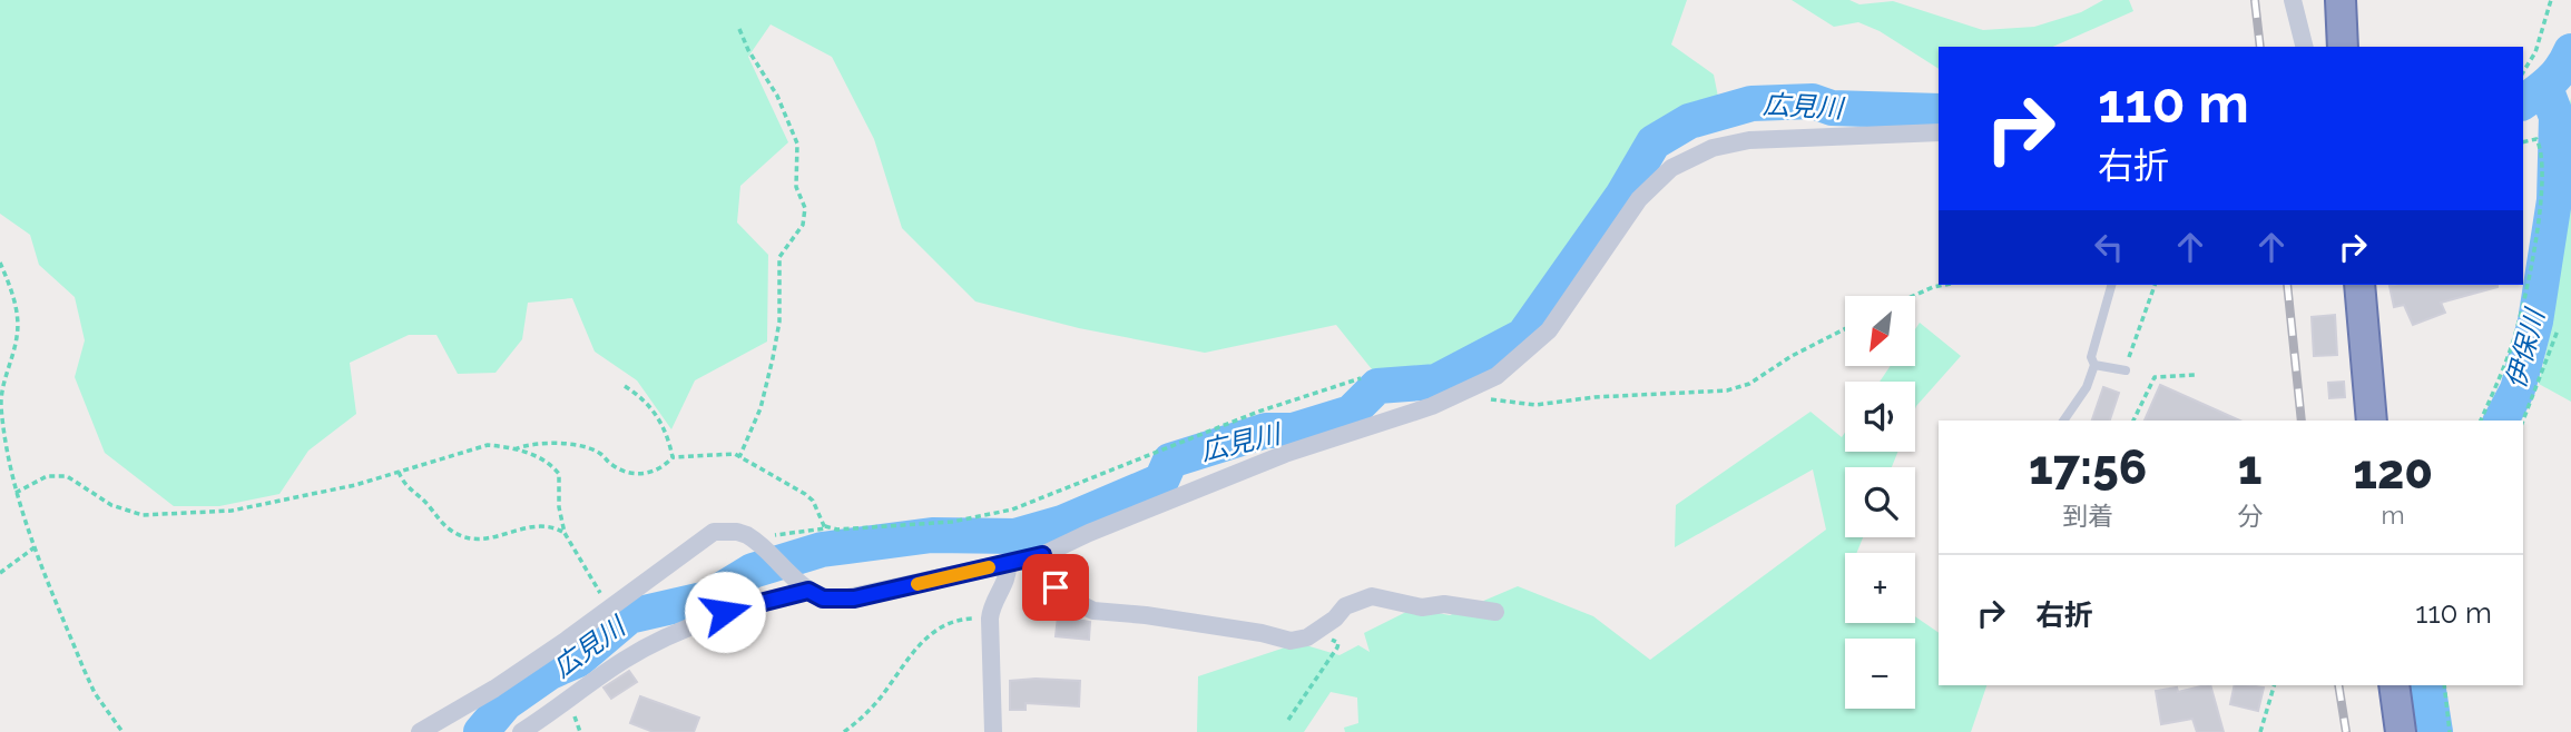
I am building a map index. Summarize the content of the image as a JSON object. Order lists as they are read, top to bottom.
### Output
{
  "water": ["広見川", "伊保川"],
  "north": "bottom left",
  "page": {
    "turn": ["110 m", "右折"],
    "map_buttons": ["+", "−"],
    "eta": [
      "17:56",
      "到着",
      "1",
      "分",
      "120",
      "m"
    ],
    "list": [
      {
        "name": "右折",
        "value": "110 m"
      }
    ]
  }
}
